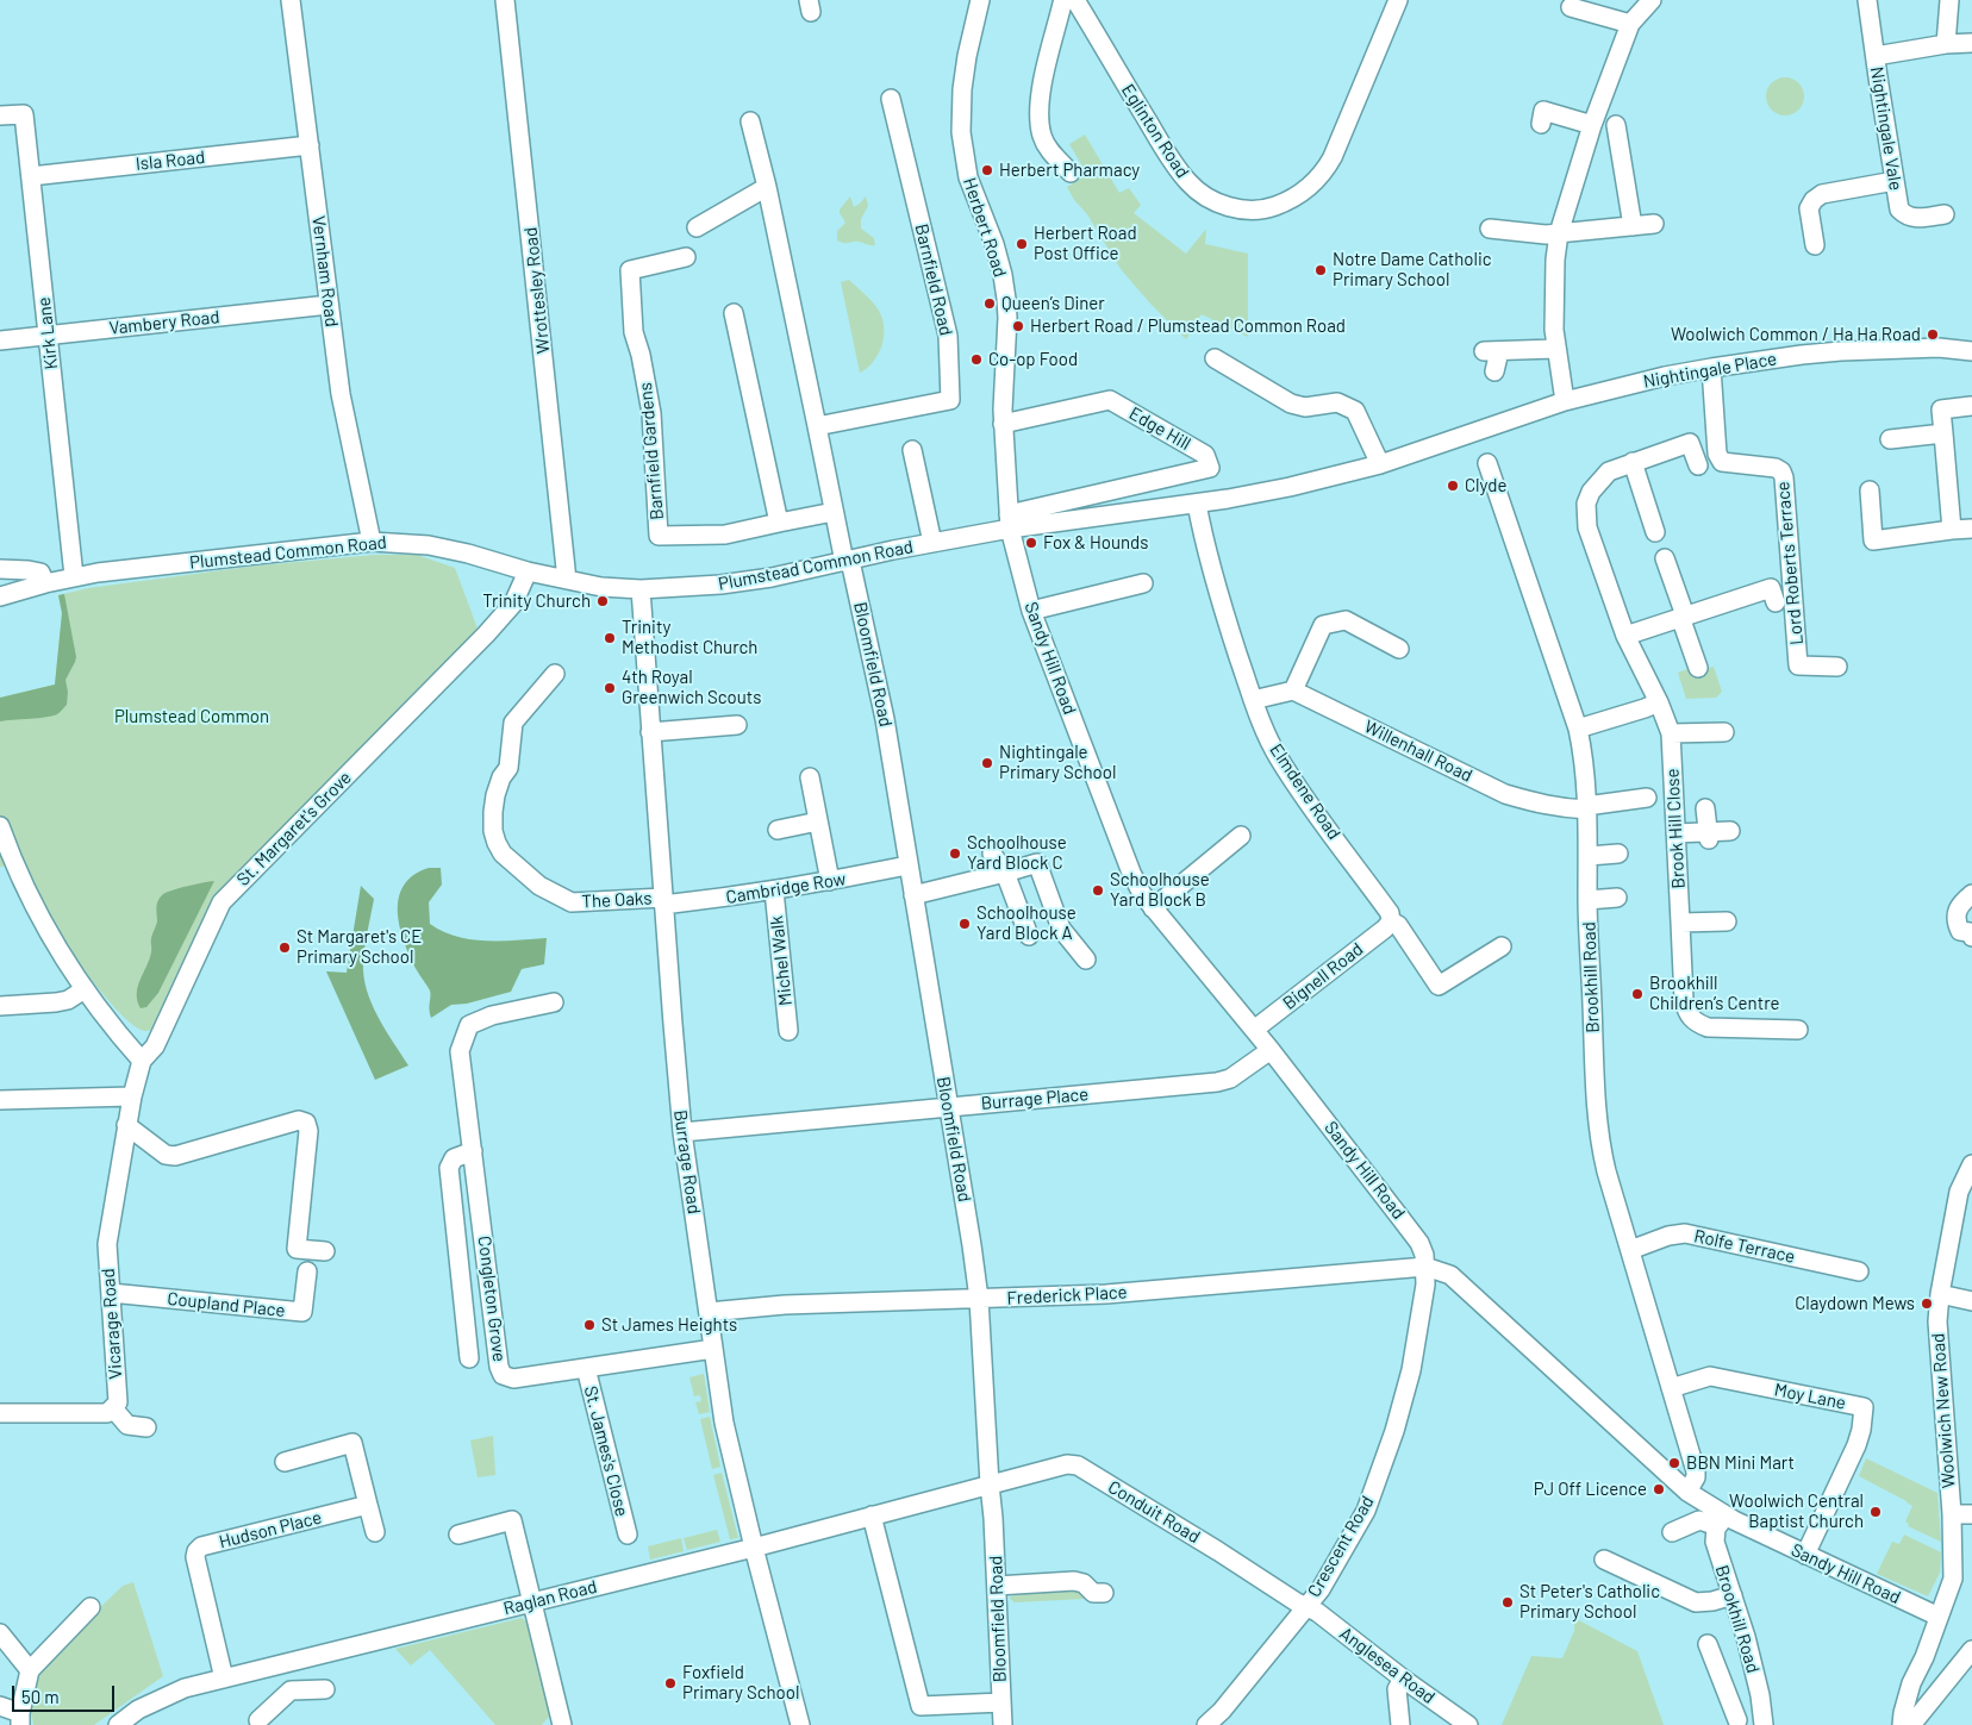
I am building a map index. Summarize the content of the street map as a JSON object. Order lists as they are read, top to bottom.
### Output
{
  "streets": {
    "street": [
      "Nightingale Vale",
      "Eglinton Road",
      "Isla Road",
      "Herbert Road",
      "Vernham Road",
      "Barnfield Road",
      "Wrottesley Road",
      "Vambery Road",
      "Kirk Lane",
      "Nightingale Place",
      "Edge Hill",
      "Barnfield Gardens",
      "Plumstead Common Road",
      "Lord Roberts Terrace",
      "Sandy Hill Road",
      "Bloomfield Road",
      "Willenhall Road",
      "Elmdene Road",
      "St. Margaret's Grove",
      "Brook Hill Close",
      "Cambridge Row",
      "The Oaks",
      "Michel Walk",
      "Bignell Road",
      "Brookhill Road",
      "Burrage Place",
      "Burrage Road",
      "Rolfe Terrace",
      "Frederick Place",
      "Congleton Grove",
      "Coupland Place",
      "Vicarage Road",
      "Moy Lane",
      "Woolwich New Road",
      "St. James's Close",
      "Conduit Road",
      "Hudson Place",
      "Crescent Road",
      "Raglan Road",
      "Anglesea Road"
    ]
  },
  "crossings": [
    ["Isla Road", "Vernham Road"],
    ["Isla Road", "Kirk Lane"],
    ["Herbert Road", "Edge Hill"],
    ["Herbert Road", "Plumstead Common Road"],
    ["Herbert Road", "Sandy Hill Road"],
    ["Vernham Road", "Vambery Road"],
    ["Vernham Road", "Plumstead Common Road"],
    ["Wrottesley Road", "Plumstead Common Road"],
    ["Vambery Road", "Kirk Lane"],
    ["Kirk Lane", "Plumstead Common Road"],
    ["Nightingale Place", "Plumstead Common Road"],
    ["Nightingale Place", "Lord Roberts Terrace"],
    ["Edge Hill", "Plumstead Common Road"],
    ["Edge Hill", "Sandy Hill Road"],
    ["Plumstead Common Road", "Sandy Hill Road"],
    ["Plumstead Common Road", "Bloomfield Road"],
    ["Plumstead Common Road", "Elmdene Road"],
    ["Plumstead Common Road", "St. Margaret's Grove"],
    ["Plumstead Common Road", "Burrage Road"],
    ["Sandy Hill Road", "Bignell Road"],
    ["Sandy Hill Road", "Brookhill Road"],
    ["Sandy Hill Road", "Burrage Place"],
    ["Sandy Hill Road", "Frederick Place"],
    ["Sandy Hill Road", "Moy Lane"],
    ["Sandy Hill Road", "Woolwich New Road"],
    ["Sandy Hill Road", "Crescent Road"],
    ["Bloomfield Road", "Cambridge Row"],
    ["Bloomfield Road", "Burrage Place"],
    ["Bloomfield Road", "Frederick Place"],
    ["Bloomfield Road", "Conduit Road"],
    ["Bloomfield Road", "Raglan Road"],
    ["Willenhall Road", "Brookhill Road"],
    ["Elmdene Road", "Bignell Road"],
    ["St. Margaret's Grove", "Vicarage Road"],
    ["Cambridge Row", "The Oaks"],
    ["Cambridge Row", "Michel Walk"],
    ["Cambridge Row", "Burrage Road"],
    ["The Oaks", "Burrage Road"],
    ["Brookhill Road", "Rolfe Terrace"],
    ["Brookhill Road", "Moy Lane"],
    ["Burrage Place", "Burrage Road"],
    ["Burrage Road", "Frederick Place"],
    ["Burrage Road", "Congleton Grove"],
    ["Burrage Road", "Raglan Road"],
    ["Frederick Place", "Crescent Road"],
    ["Congleton Grove", "St. James's Close"],
    ["Coupland Place", "Vicarage Road"],
    ["Conduit Road", "Crescent Road"],
    ["Conduit Road", "Raglan Road"],
    ["Conduit Road", "Anglesea Road"],
    ["Hudson Place", "Raglan Road"],
    ["Crescent Road", "Anglesea Road"]
  ],
  "parks": ["Plumstead Common"],
  "places": [
    "Herbert Pharmacy",
    "Herbert Road Post Office",
    "Notre Dame Catholic Primary School",
    "Queen’s Diner",
    "Herbert Road / Plumstead Common Road",
    "Woolwich Common / Ha Ha Road",
    "Co-op Food",
    "Clyde",
    "Fox & Hounds",
    "Trinity Church",
    "Trinity Methodist Church",
    "4th Royal Greenwich Scouts",
    "Nightingale Primary School",
    "Schoolhouse Yard Block C",
    "Schoolhouse Yard Block B",
    "Schoolhouse Yard Block A",
    "St Margaret's CE Primary School",
    "Brookhill Children’s Centre",
    "Claydown Mews",
    "St James Heights",
    "BBN Mini Mart",
    "PJ Off Licence",
    "Woolwich Central Baptist Church",
    "St Peter's Catholic Primary School",
    "Foxfield Primary School"
  ],
  "scale_bar": "50 m"
}
